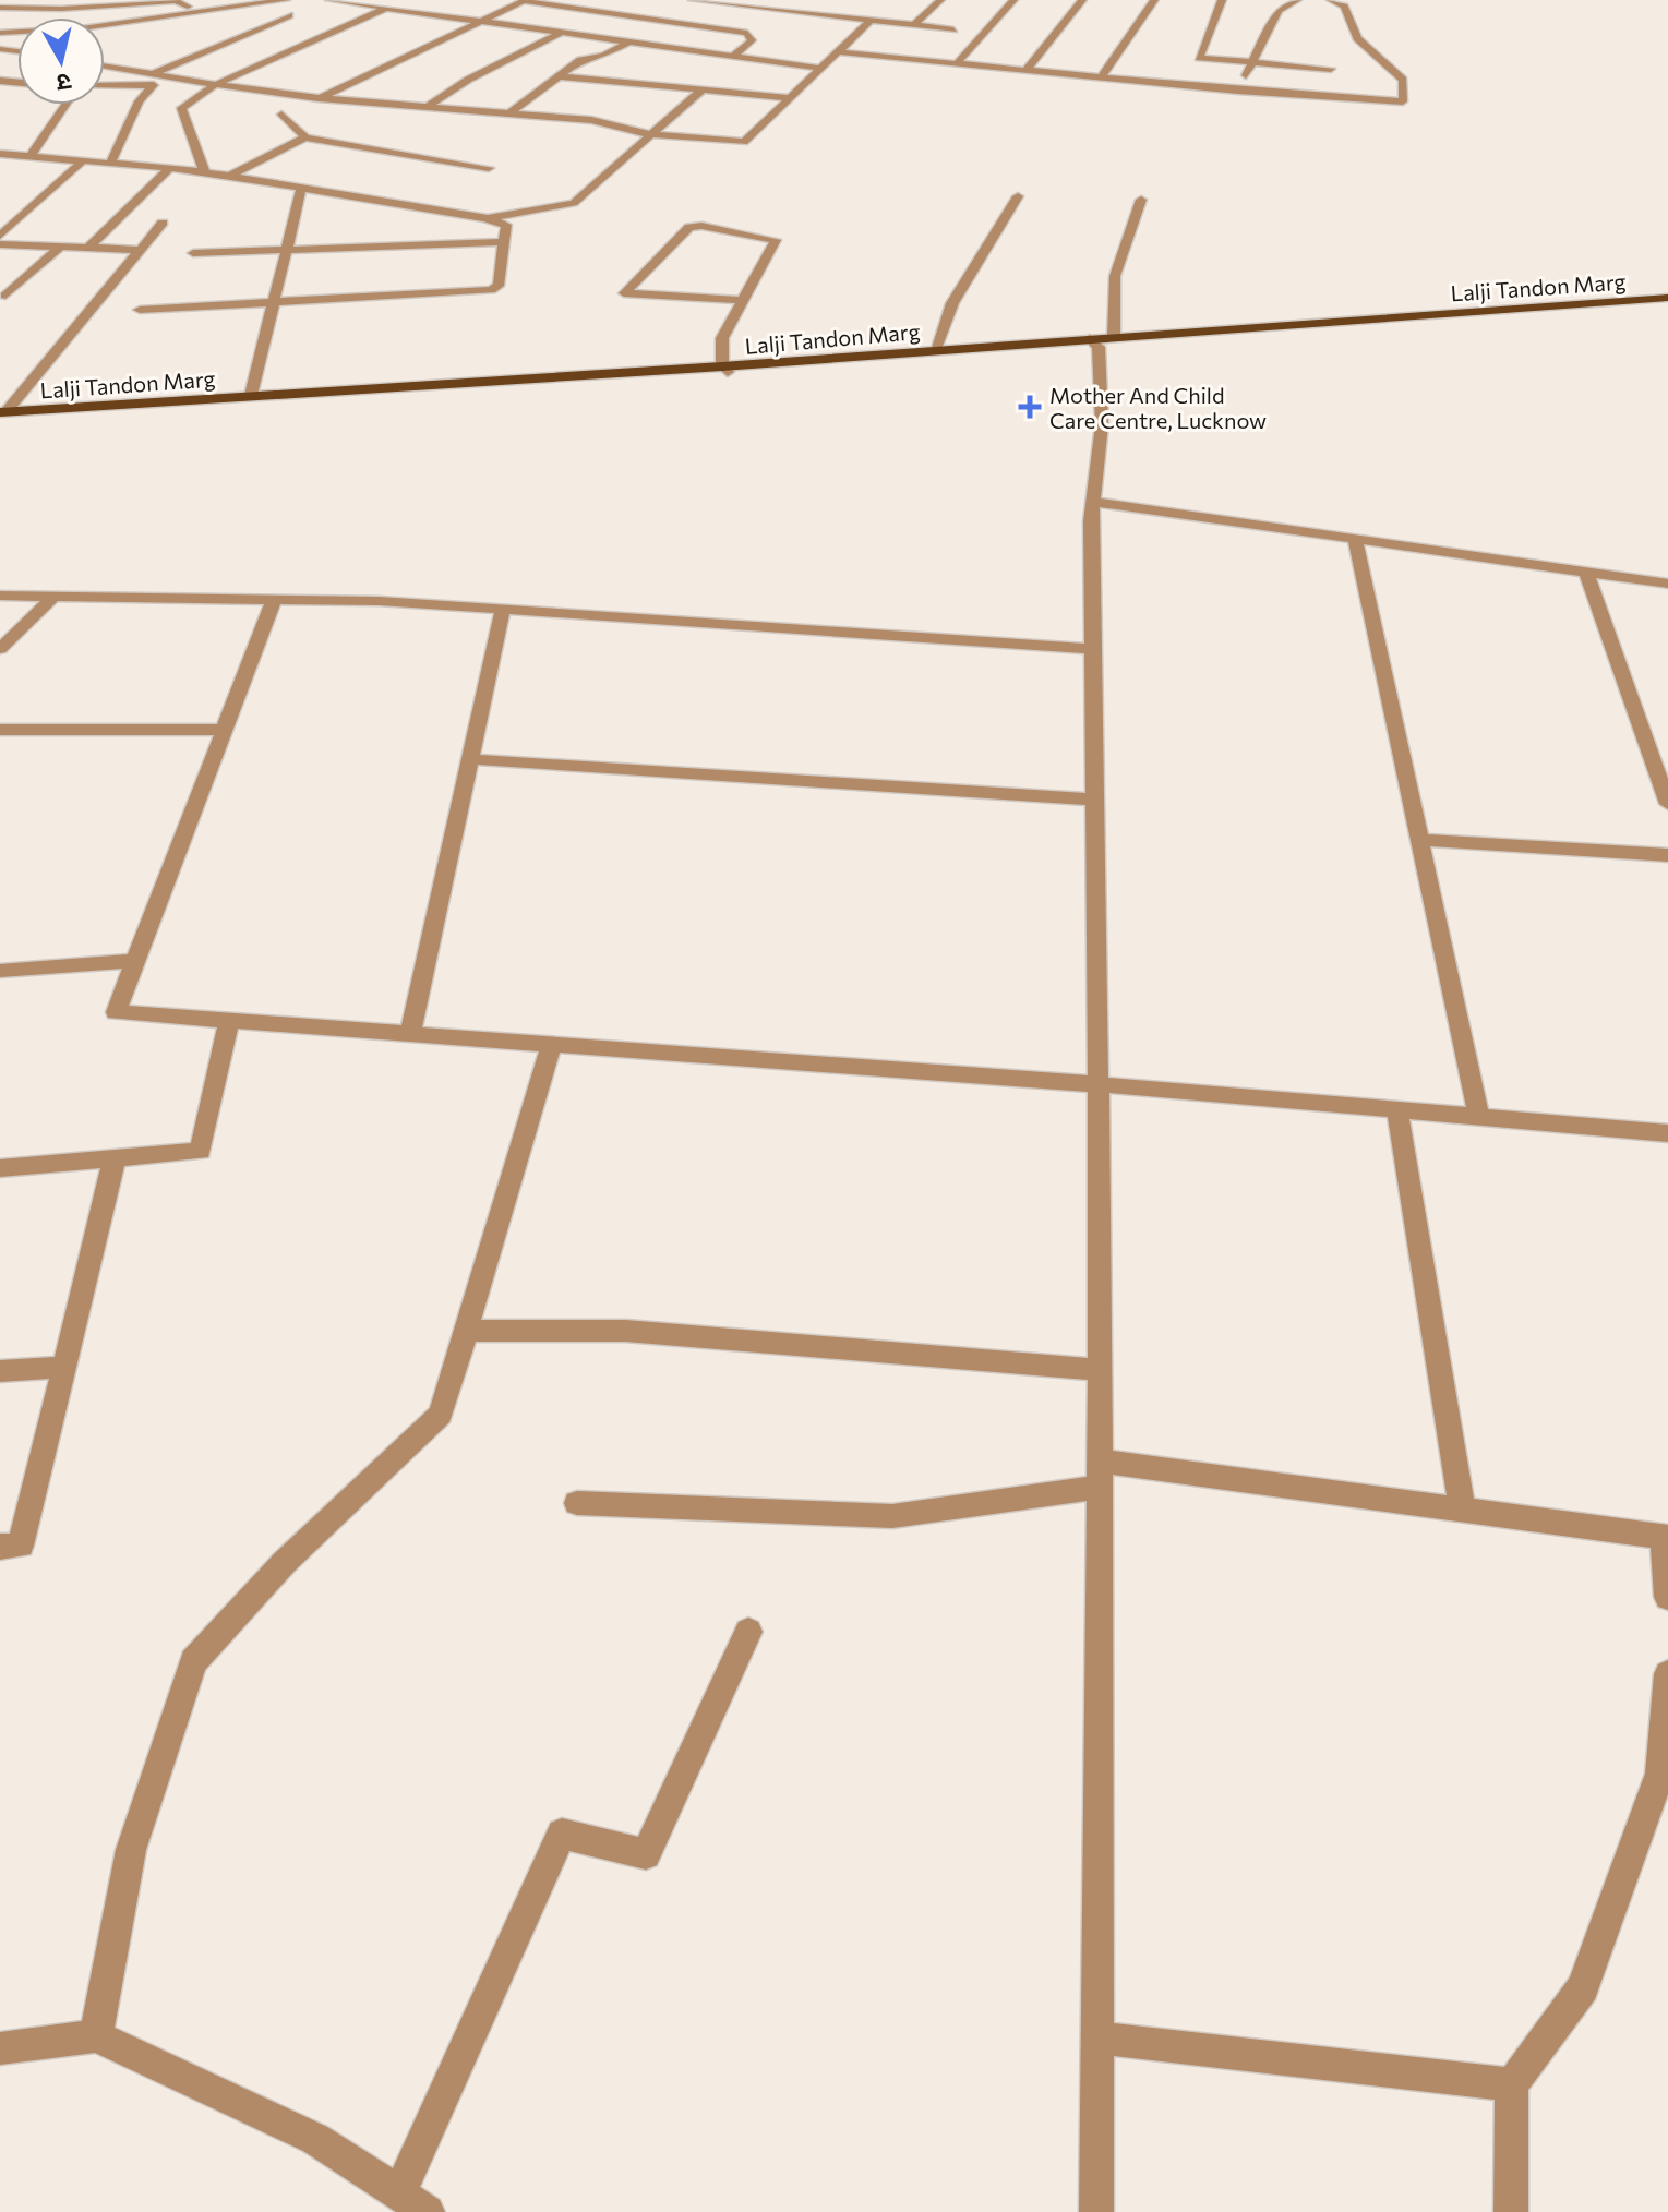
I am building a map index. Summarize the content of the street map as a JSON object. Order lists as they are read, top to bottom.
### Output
{
  "streets": {
    "main road": ["Lalji Tandon Marg"]
  },
  "places": {
    "health": ["Mother And Child Care Centre, Lucknow"]
  },
  "north": "bottom"
}
